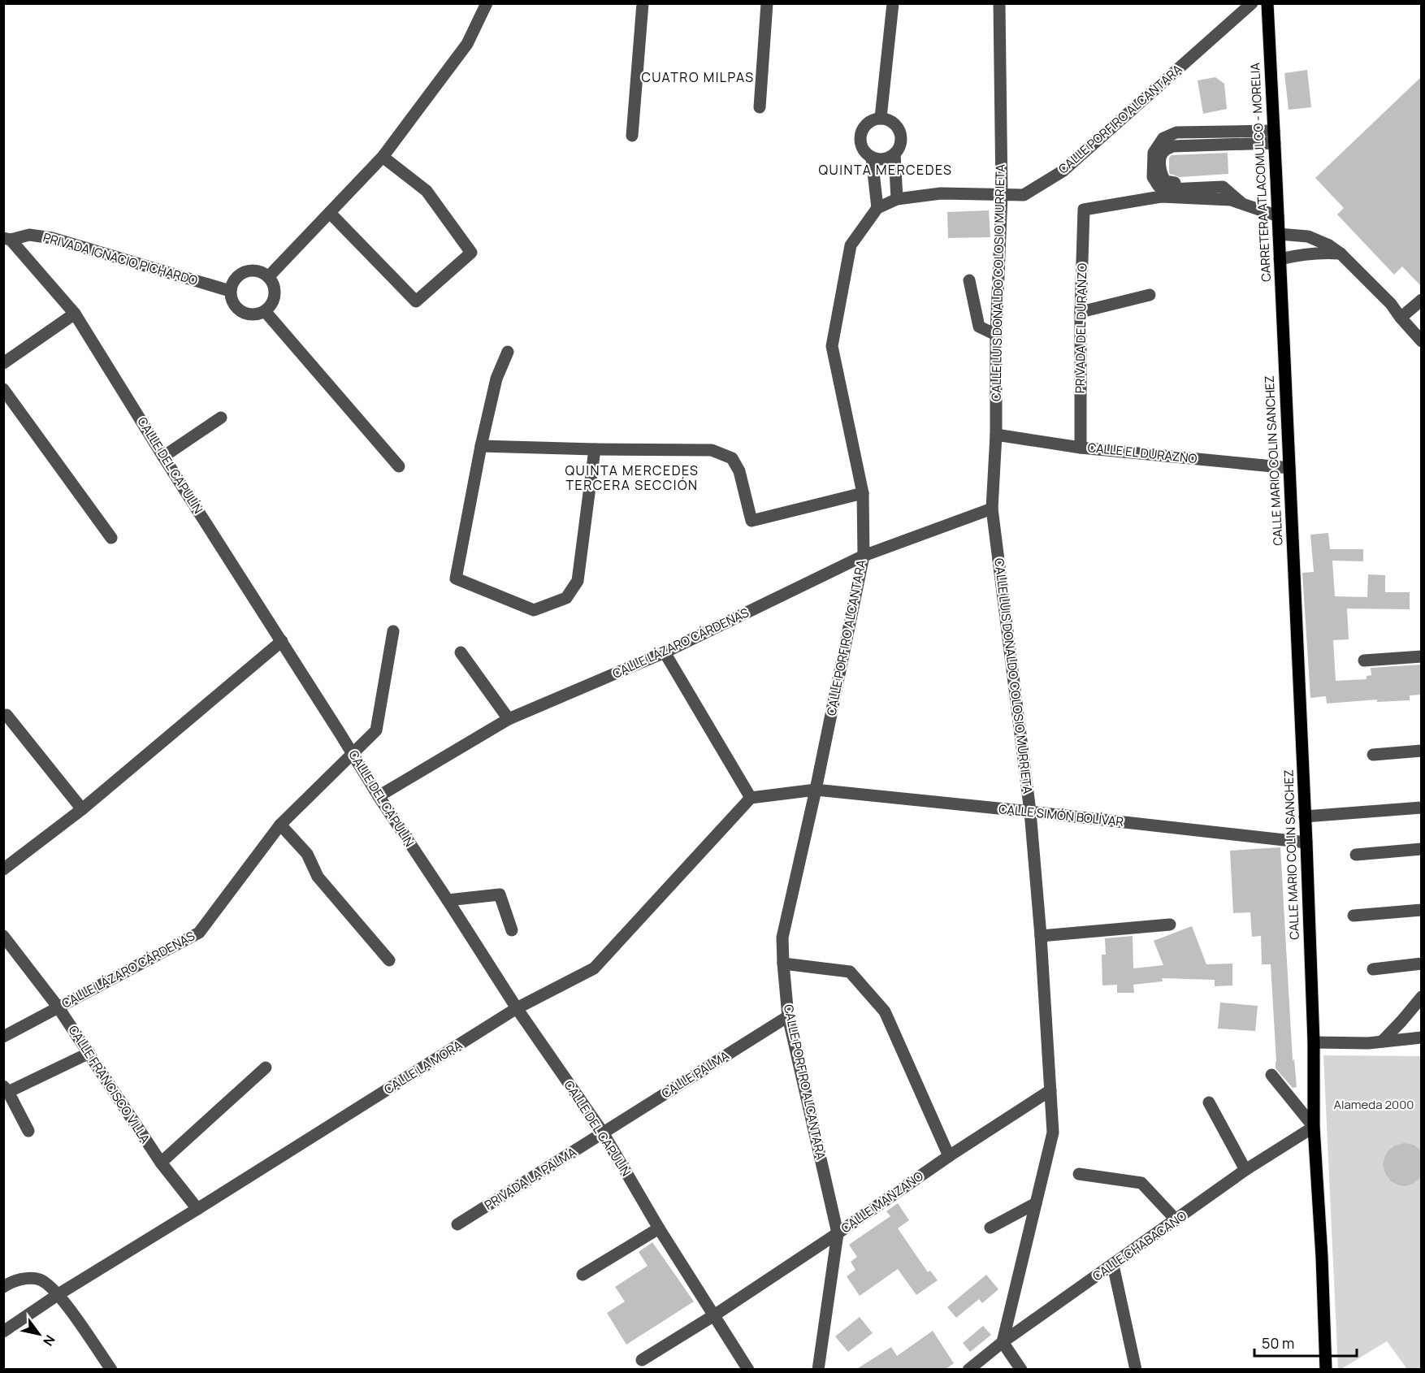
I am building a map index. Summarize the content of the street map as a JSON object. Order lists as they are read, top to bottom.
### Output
{
  "streets": {
    "main road": ["CARRETERA ATLACOMULCO - MORELIA", "CALLE MARIO COLIN SANCHEZ"],
    "street": [
      "CALLE PORFIRO ALCANTARA",
      "PRIVADA IGNACIO PICHARDO",
      "CALLE LUIS DONALDO COLOSIO MURRIETA",
      "PRIVADA DEL DURANZO",
      "CALLE EL DURAZNO",
      "CALLE DEL CAPULÍN",
      "CALLE LÁZARO CÁRDENAS",
      "CALLE SIMÓN BOLÍVAR",
      "CALLE LA MORA",
      "CALLE PALMA",
      "CALLE FRANCISCO VILLA",
      "PRIVADA LA PALMA",
      "CALLE MANZANO",
      "CALLE CHABACANO"
    ]
  },
  "crossings": [
    ["CALLE PORFIRO ALCANTARA", "CALLE LUIS DONALDO COLOSIO MURRIETA"],
    ["CALLE PORFIRO ALCANTARA", "CALLE LÁZARO CÁRDENAS"],
    ["CALLE PORFIRO ALCANTARA", "CALLE SIMÓN BOLÍVAR"],
    ["CALLE PORFIRO ALCANTARA", "CALLE PALMA"],
    ["CALLE PORFIRO ALCANTARA", "CALLE MANZANO"],
    ["CARRETERA ATLACOMULCO - MORELIA", "CALLE MARIO COLIN SANCHEZ"],
    ["PRIVADA IGNACIO PICHARDO", "CALLE DEL CAPULÍN"],
    ["CALLE LUIS DONALDO COLOSIO MURRIETA", "CALLE EL DURAZNO"],
    ["CALLE LUIS DONALDO COLOSIO MURRIETA", "CALLE LÁZARO CÁRDENAS"],
    ["CALLE LUIS DONALDO COLOSIO MURRIETA", "CALLE SIMÓN BOLÍVAR"],
    ["CALLE LUIS DONALDO COLOSIO MURRIETA", "CALLE MANZANO"],
    ["CALLE LUIS DONALDO COLOSIO MURRIETA", "CALLE CHABACANO"],
    ["PRIVADA DEL DURANZO", "CALLE EL DURAZNO"],
    ["CALLE EL DURAZNO", "CALLE MARIO COLIN SANCHEZ"],
    ["CALLE MARIO COLIN SANCHEZ", "CALLE SIMÓN BOLÍVAR"],
    ["CALLE MARIO COLIN SANCHEZ", "CALLE CHABACANO"],
    ["CALLE DEL CAPULÍN", "CALLE LÁZARO CÁRDENAS"],
    ["CALLE DEL CAPULÍN", "CALLE LA MORA"],
    ["CALLE DEL CAPULÍN", "CALLE PALMA"],
    ["CALLE DEL CAPULÍN", "PRIVADA LA PALMA"],
    ["CALLE DEL CAPULÍN", "CALLE MANZANO"],
    ["CALLE LÁZARO CÁRDENAS", "CALLE FRANCISCO VILLA"],
    ["CALLE LA MORA", "CALLE FRANCISCO VILLA"],
    ["CALLE PALMA", "PRIVADA LA PALMA"]
  ],
  "districts": ["CUATRO MILPAS", "QUINTA MERCEDES", "QUINTA MERCEDES TERCERA SECCIÓN"],
  "parks": ["Alameda 2000"],
  "scale_bar": "50 m",
  "north": "bottom right"
}
